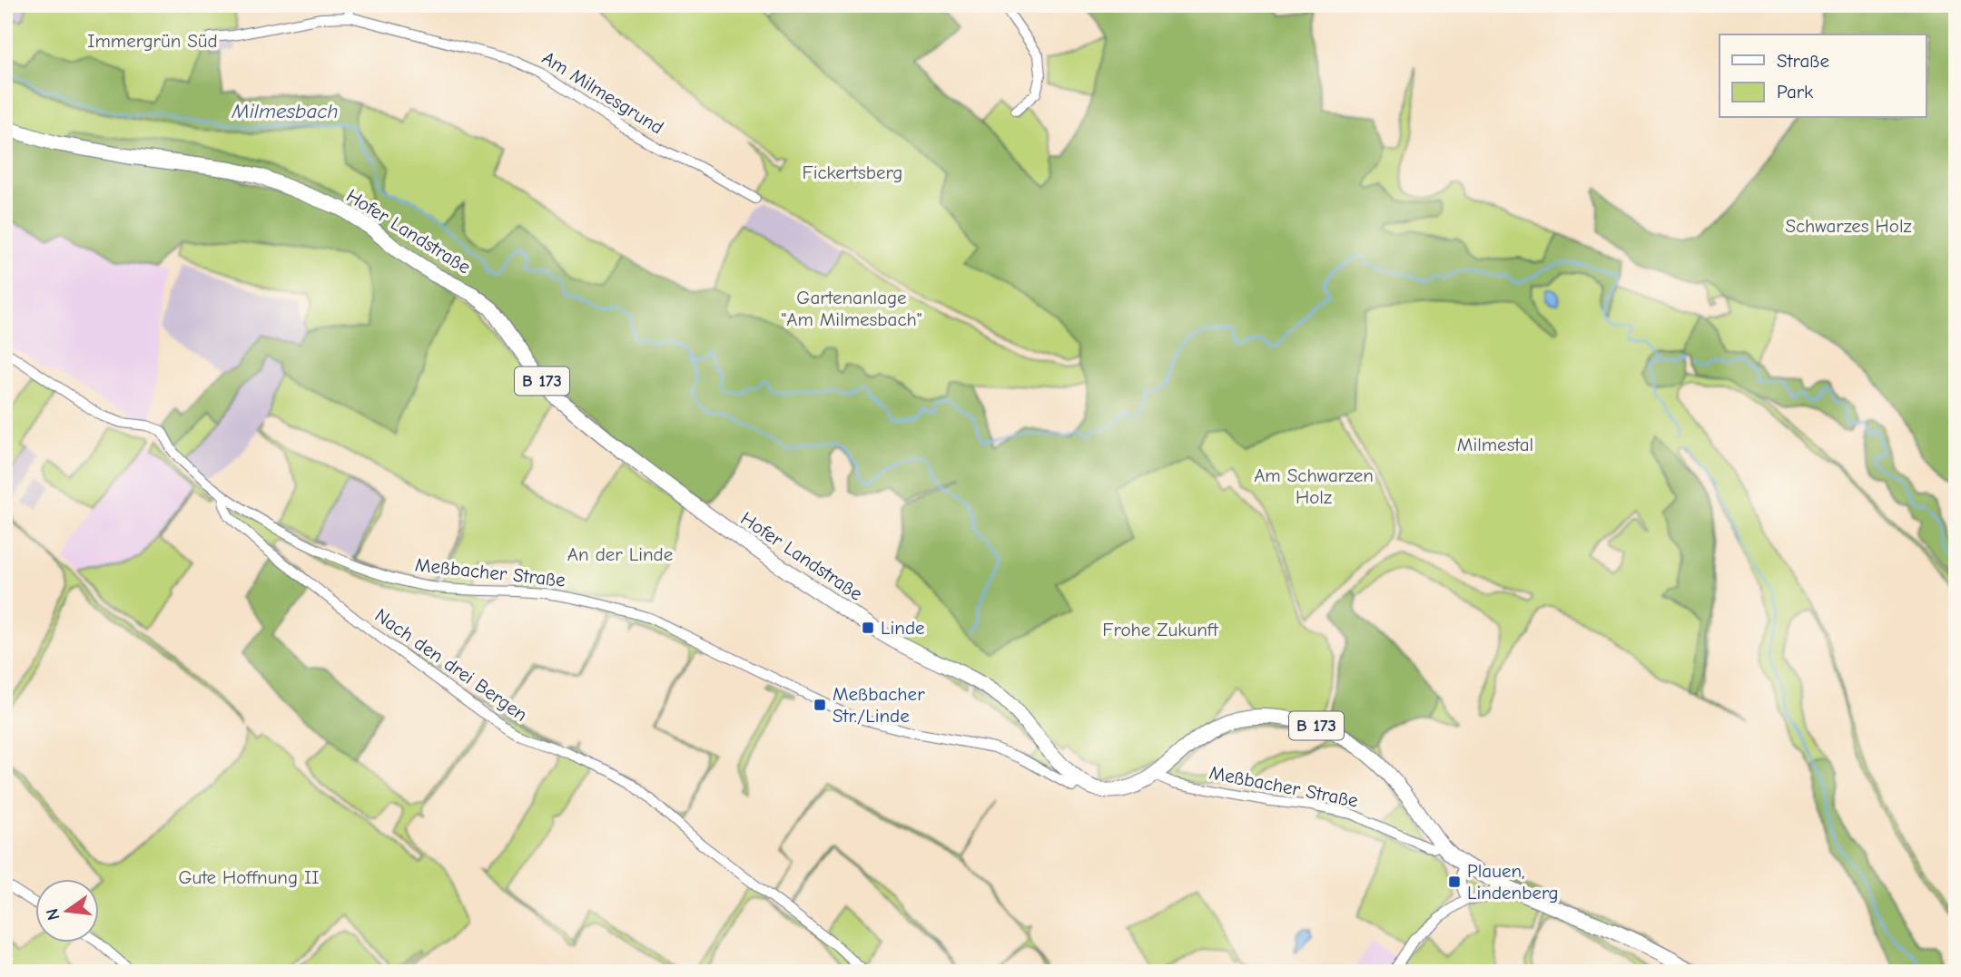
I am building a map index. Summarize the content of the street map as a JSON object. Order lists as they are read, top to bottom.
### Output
{
  "streets": {
    "main road": ["Hofer Landstraße", "B 173"],
    "street": ["Am Milmesgrund", "Meßbacher Straße", "Nach den drei Bergen"]
  },
  "crossings": [
    ["Hofer Landstraße", "Meßbacher Straße"],
    ["Meßbacher Straße", "Nach den drei Bergen"]
  ],
  "water": ["Milmesbach"],
  "parks": [
    "Immergrün Süd",
    "Fickertsberg",
    "Schwarzes Holz",
    "Gartenanlage \"Am Milmesbach\"",
    "Milmestal",
    "Am Schwarzen Holz",
    "An der Linde",
    "Frohe Zukunft",
    "Gute Hoffnung II"
  ],
  "places": {
    "transit": ["Linde", "Meßbacher Str./Linde", "Plauen, Lindenberg"]
  },
  "legend": ["Straße", "Park"],
  "north": "left"
}
